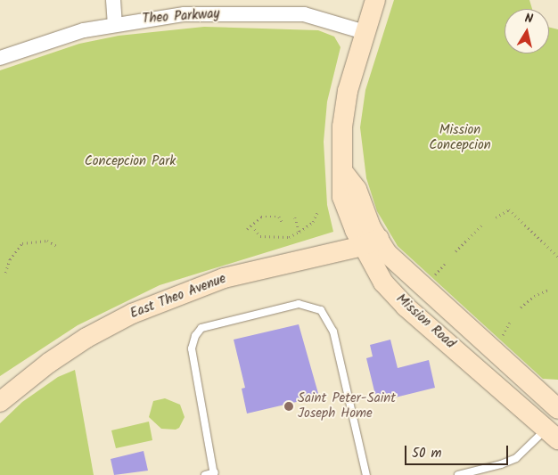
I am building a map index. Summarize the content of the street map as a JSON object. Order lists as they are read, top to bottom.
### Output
{
  "streets": {
    "street": ["Theo Parkway", "East Theo Avenue", "Mission Road"]
  },
  "crossings": [
    ["Theo Parkway", "Mission Road"],
    ["East Theo Avenue", "Mission Road"]
  ],
  "parks": ["Mission Concepcion", "Concepcion Park"],
  "places": ["Saint Peter-Saint Joseph Home"],
  "scale_bar": "50 m",
  "north": "top"
}
